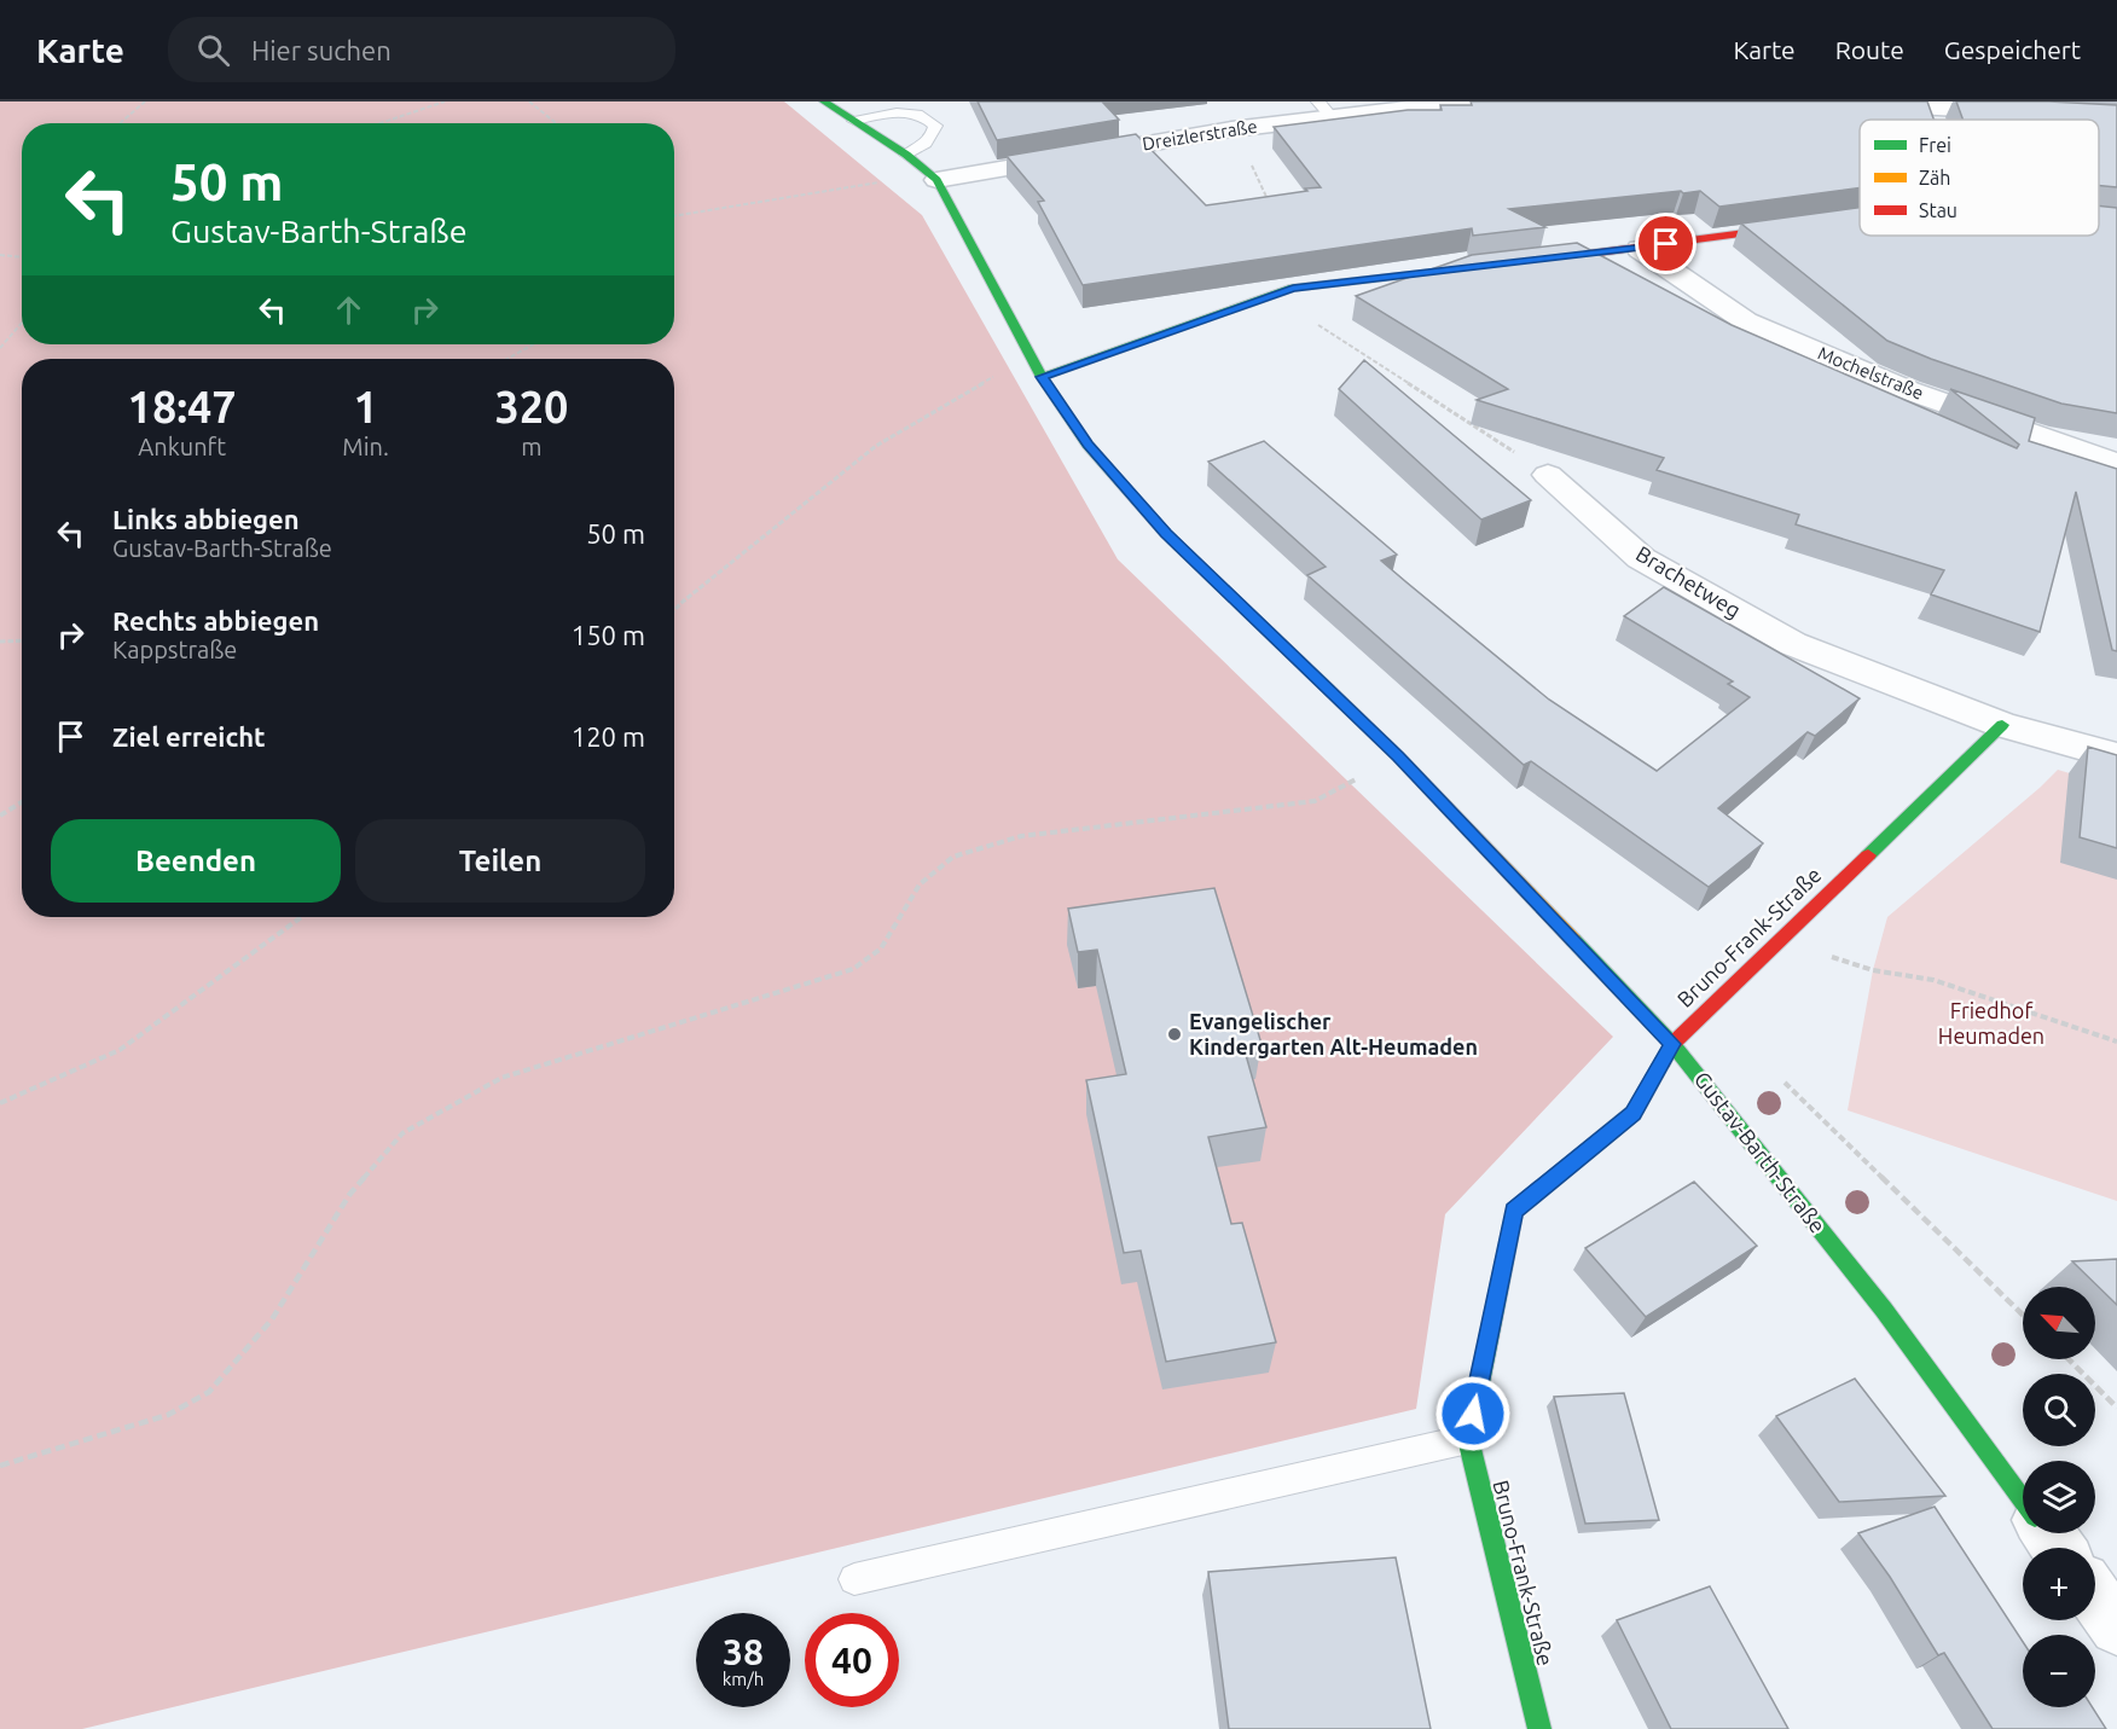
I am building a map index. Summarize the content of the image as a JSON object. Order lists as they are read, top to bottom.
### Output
{
  "streets": {
    "street": [
      "Dreizlerstraße",
      "Mochelstraße",
      "Brachetweg",
      "Bruno-Frank-Straße",
      "Gustav-Barth-Straße"
    ]
  },
  "crossings": [
    ["Dreizlerstraße", "Gustav-Barth-Straße"],
    ["Brachetweg", "Bruno-Frank-Straße"],
    ["Bruno-Frank-Straße", "Gustav-Barth-Straße"]
  ],
  "parks": ["Friedhof Heumaden"],
  "places": ["Evangelischer Kindergarten Alt-Heumaden"],
  "legend": ["Frei", "Zäh", "Stau"],
  "north": "top left",
  "page": {
    "header": "Karte",
    "search": "Hier suchen",
    "nav": ["Karte", "Route", "Gespeichert"],
    "turn": ["50 m", "Gustav-Barth-Straße"],
    "eta": [
      "18:47",
      "Ankunft",
      "1",
      "Min.",
      "320",
      "m"
    ],
    "list": [
      {
        "name": "Links abbiegen",
        "note": "Gustav-Barth-Straße",
        "value": "50 m"
      },
      {
        "name": "Rechts abbiegen",
        "note": "Kappstraße",
        "value": "150 m"
      },
      {
        "name": "Ziel erreicht",
        "value": "120 m"
      }
    ],
    "buttons": ["Beenden", "Teilen"],
    "map_buttons": ["+", "−"],
    "speed": "38 km/h",
    "limit": "40"
  }
}
